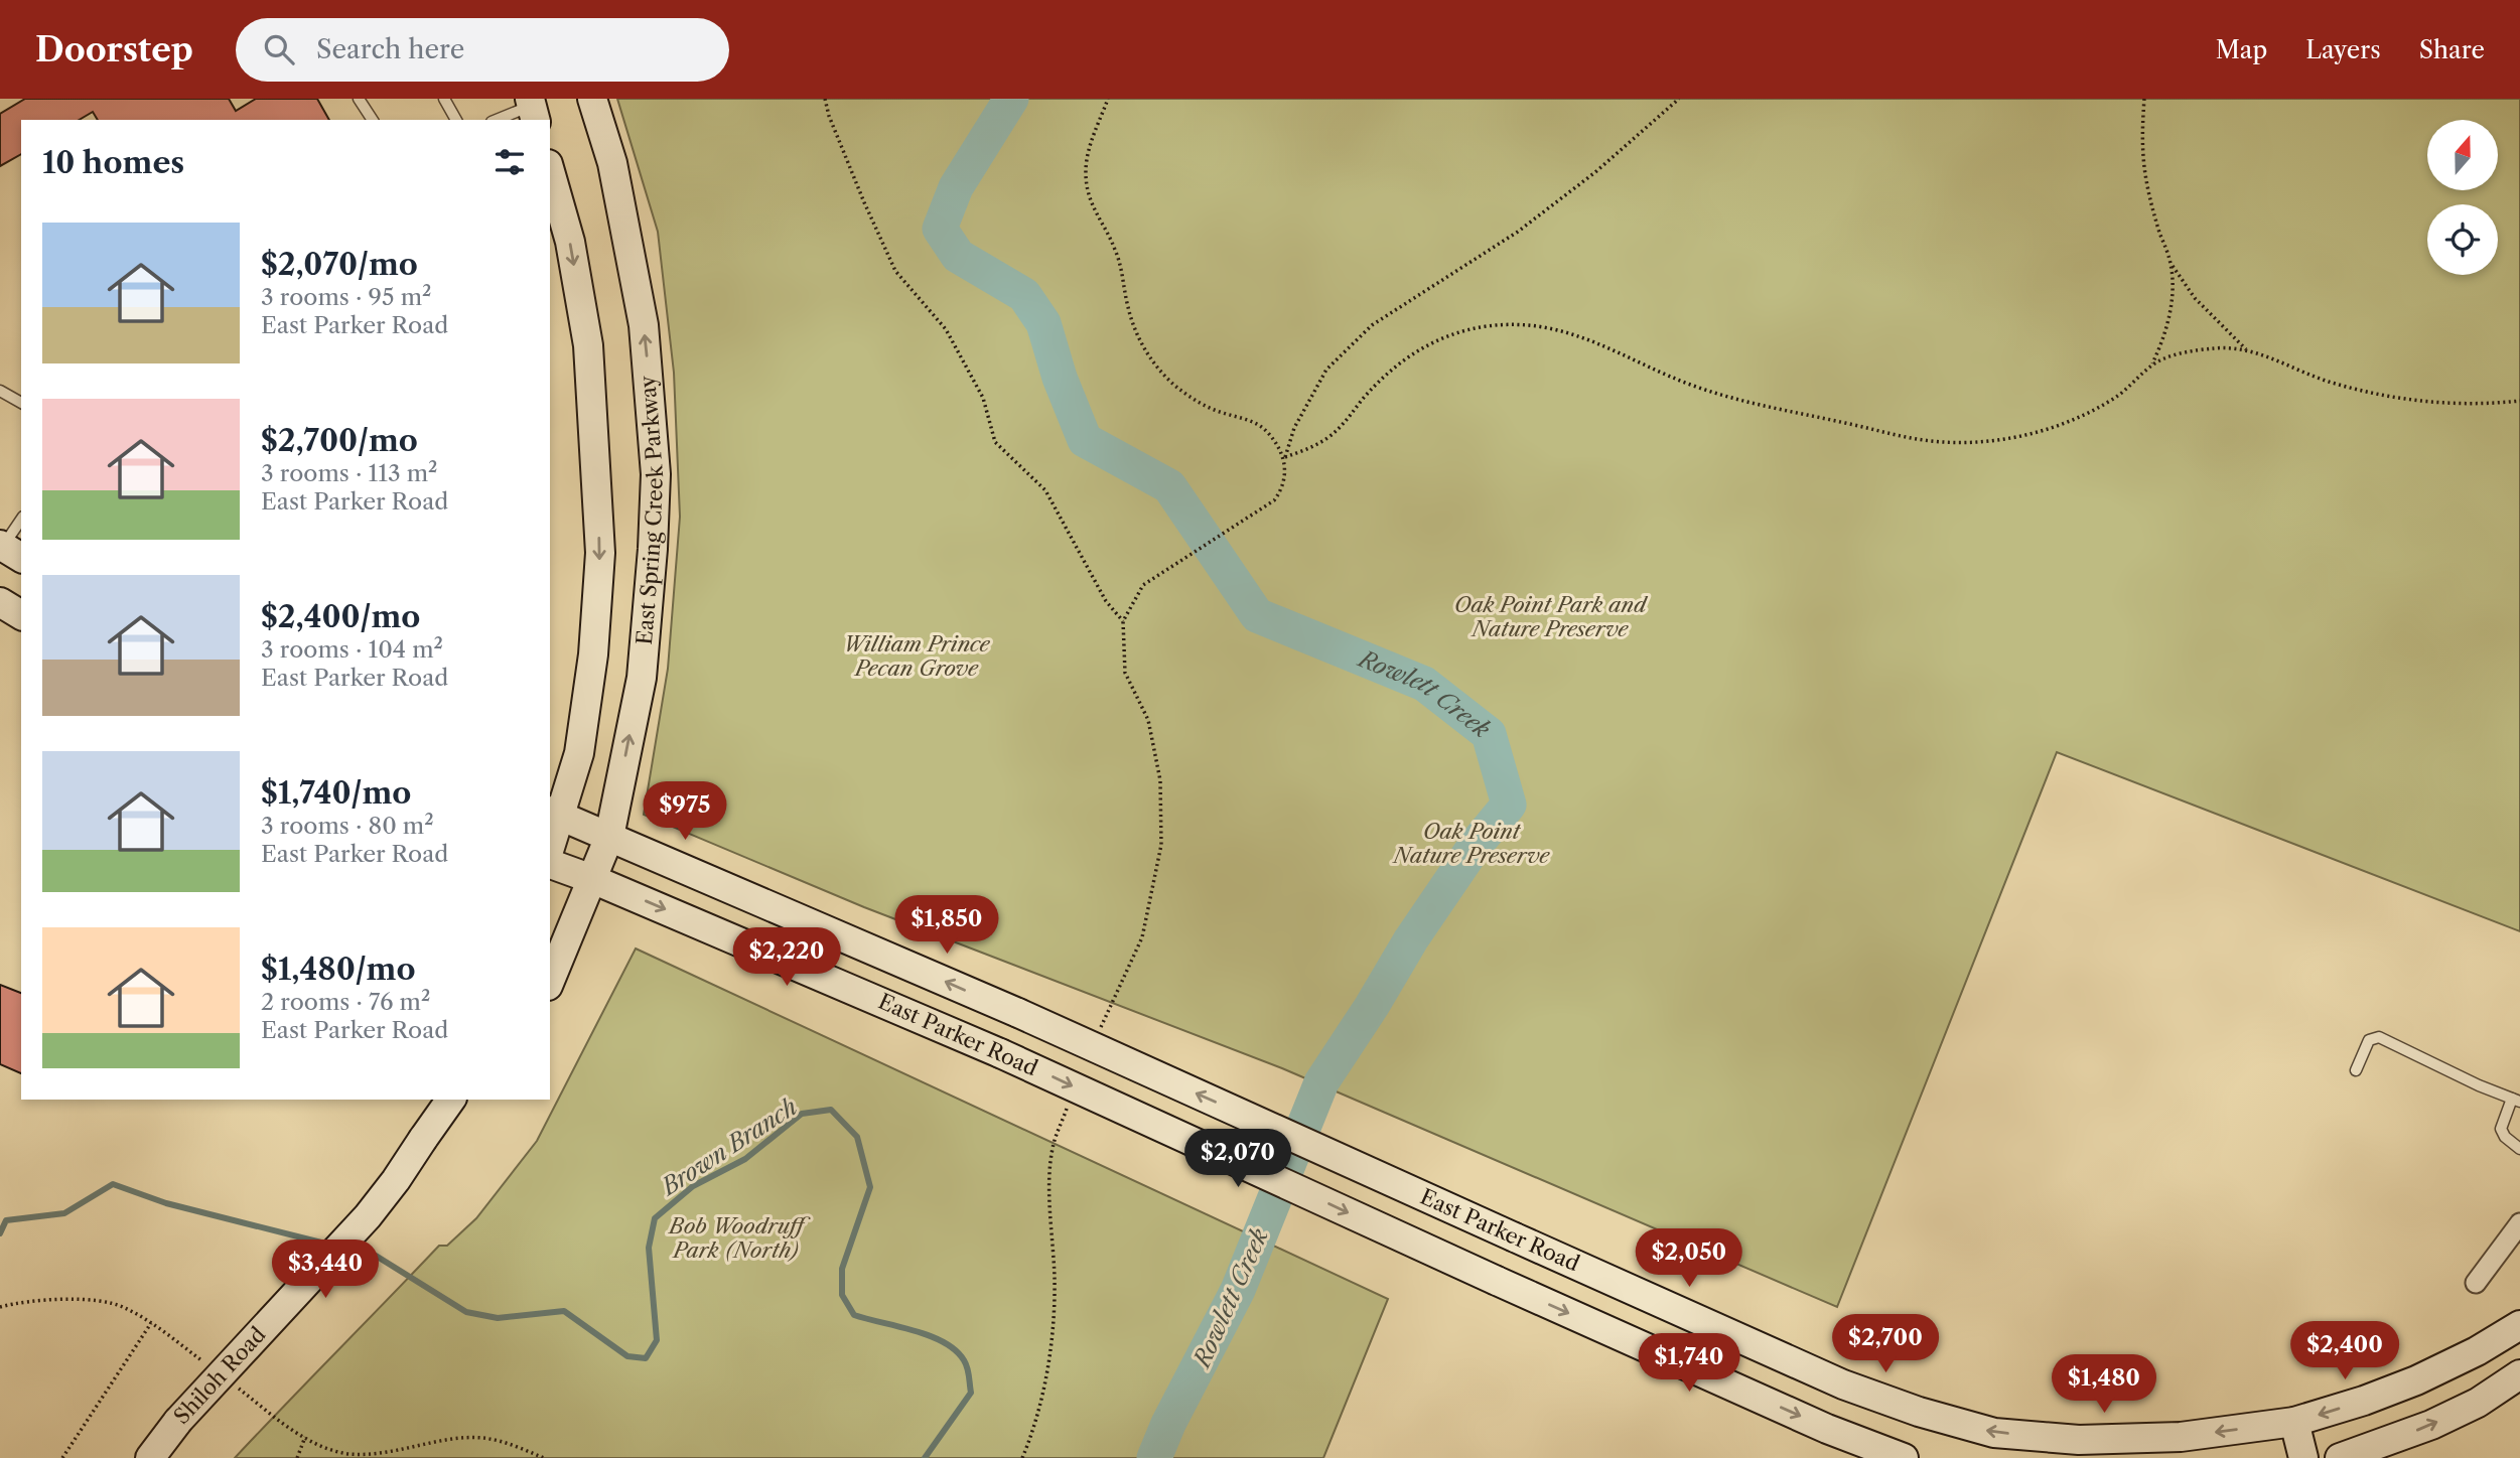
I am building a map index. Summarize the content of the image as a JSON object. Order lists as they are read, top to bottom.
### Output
{
  "streets": {
    "main road": ["East Spring Creek Parkway", "East Parker Road", "Shiloh Road"]
  },
  "crossings": [
    ["East Spring Creek Parkway", "East Parker Road"]
  ],
  "water": ["Rowlett Creek", "Brown Branch"],
  "parks": [
    "Oak Point Park and Nature Preserve",
    "William Prince Pecan Grove",
    "Oak Point Nature Preserve",
    "Bob Woodruff Park (North)"
  ],
  "north": "top",
  "page": {
    "header": "Doorstep",
    "search": "Search here",
    "nav": ["Map", "Layers", "Share"],
    "heading": "10 homes",
    "list": [
      {
        "name": "$2,070/mo",
        "note": "3 rooms · 95 m² · East Parker Road"
      },
      {
        "name": "$2,700/mo",
        "note": "3 rooms · 113 m² · East Parker Road"
      },
      {
        "name": "$2,400/mo",
        "note": "3 rooms · 104 m² · East Parker Road"
      },
      {
        "name": "$1,740/mo",
        "note": "3 rooms · 80 m² · East Parker Road"
      },
      {
        "name": "$1,480/mo",
        "note": "2 rooms · 76 m² · East Parker Road"
      }
    ],
    "price": [
      "$975",
      "$1,850",
      "$2,220",
      "$2,070",
      "$2,050",
      "$3,440",
      "$2,700",
      "$2,400",
      "$1,740",
      "$1,480"
    ]
  }
}
